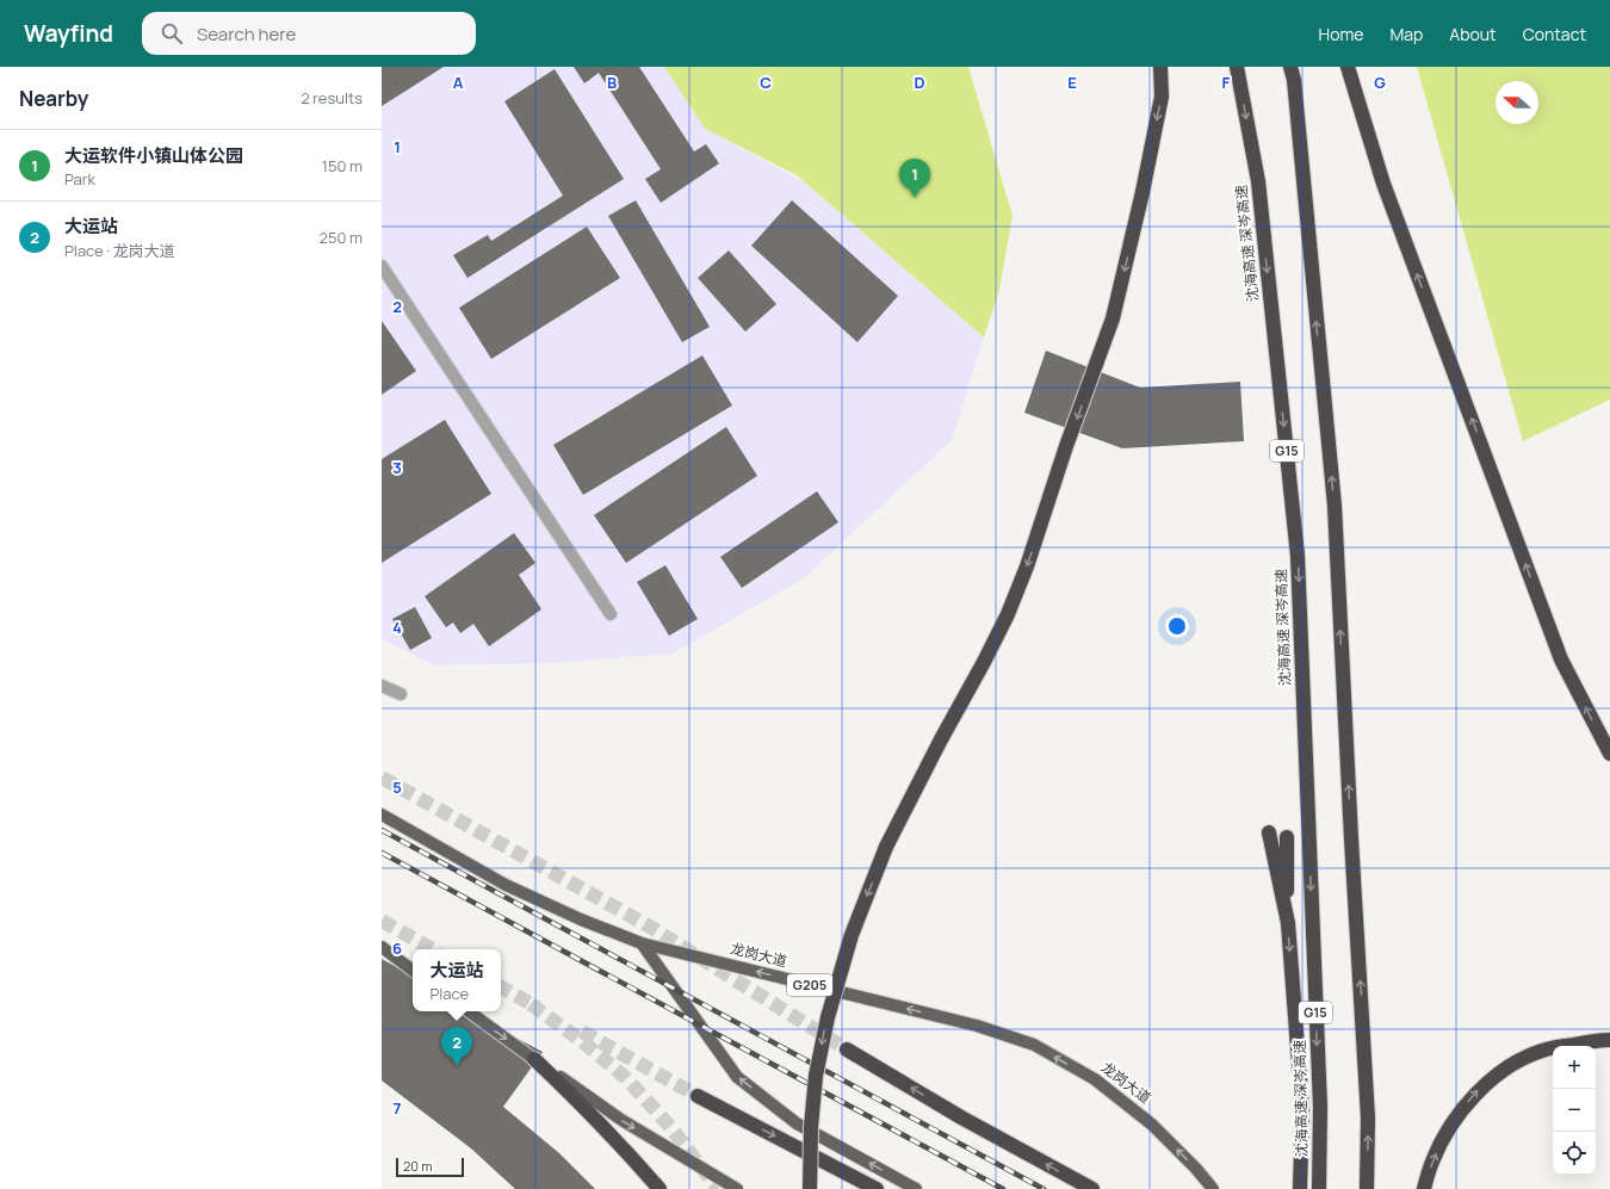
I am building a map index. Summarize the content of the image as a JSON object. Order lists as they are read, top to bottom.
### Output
{
  "streets": {
    "highway": ["沈海高速 深岑高速", "G15"],
    "main road": ["龙岗大道", "G205"]
  },
  "one_way": ["龙岗大道"],
  "scale_bar": "20 m",
  "north": "left",
  "page": {
    "header": "Wayfind",
    "search": "Search here",
    "nav": [
      "Home",
      "Map",
      "About",
      "Contact"
    ],
    "heading": ["Nearby", "2 results"],
    "list": [
      {
        "mark": "1",
        "name": "大运软件小镇山体公园",
        "note": "Park",
        "value": "150 m"
      },
      {
        "mark": "2",
        "name": "大运站",
        "note": "Place · 龙岗大道",
        "value": "250 m"
      }
    ],
    "pins": ["1", "2"],
    "popup": ["大运站", "Place"],
    "map_buttons": ["+", "−"],
    "scale": "20 m"
  },
  "grid": {
    "columns": [
      "A",
      "B",
      "C",
      "D",
      "E",
      "F",
      "G"
    ],
    "rows": [
      "1",
      "2",
      "3",
      "4",
      "5",
      "6",
      "7"
    ]
  }
}
